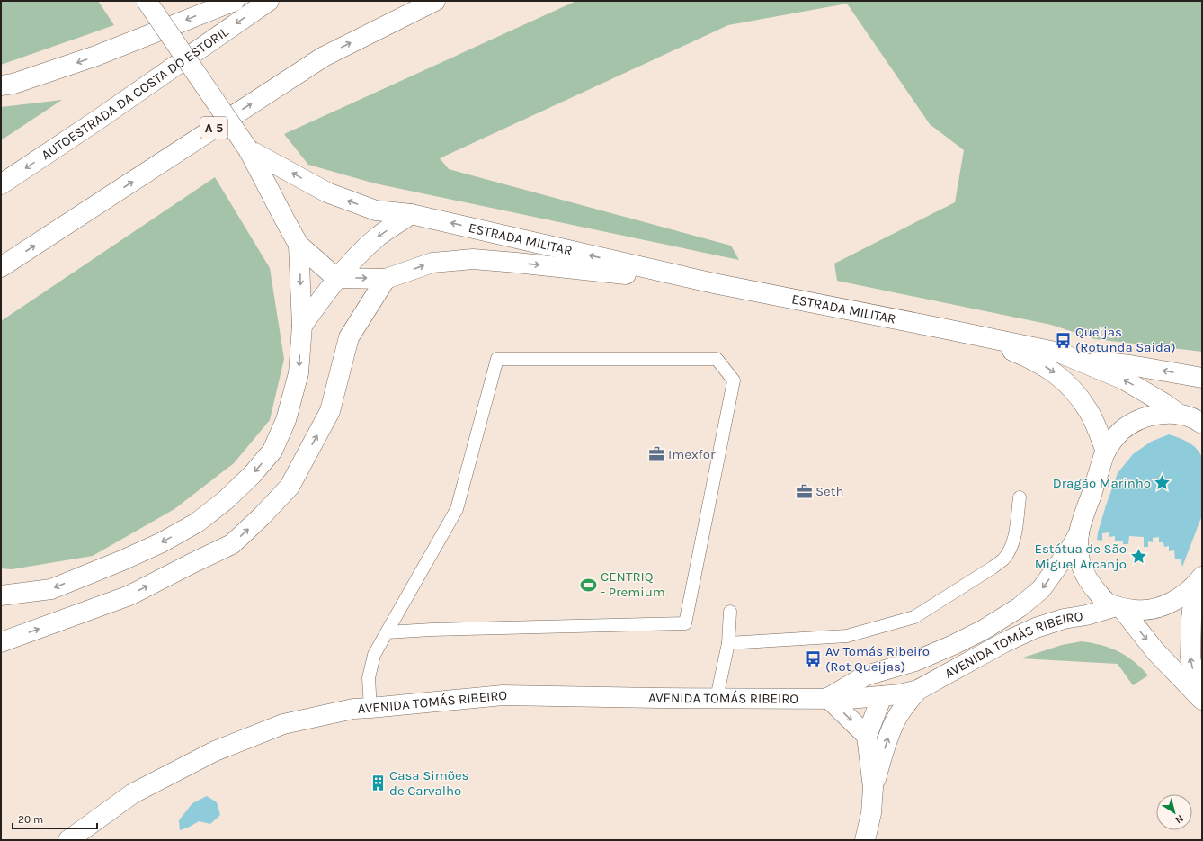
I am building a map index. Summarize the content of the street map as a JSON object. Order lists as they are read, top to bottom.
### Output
{
  "streets": {
    "main road": [
      "AUTOESTRADA DA COSTA DO ESTORIL",
      "A 5",
      "ESTRADA MILITAR",
      "AVENIDA TOMÁS RIBEIRO"
    ]
  },
  "places": {
    "bus stop": ["Queijas (Rotunda Saida)", "Av Tomás Ribeiro (Rot Queijas)"],
    "office": ["Imexfor", "Seth"],
    "place": ["Dragão Marinho", "Estátua de São Miguel Arcanjo"],
    "sports": ["CENTRIQ - Premium"],
    "building": ["Casa Simões de Carvalho"]
  },
  "scale_bar": "20 m",
  "north": "bottom right"
}
